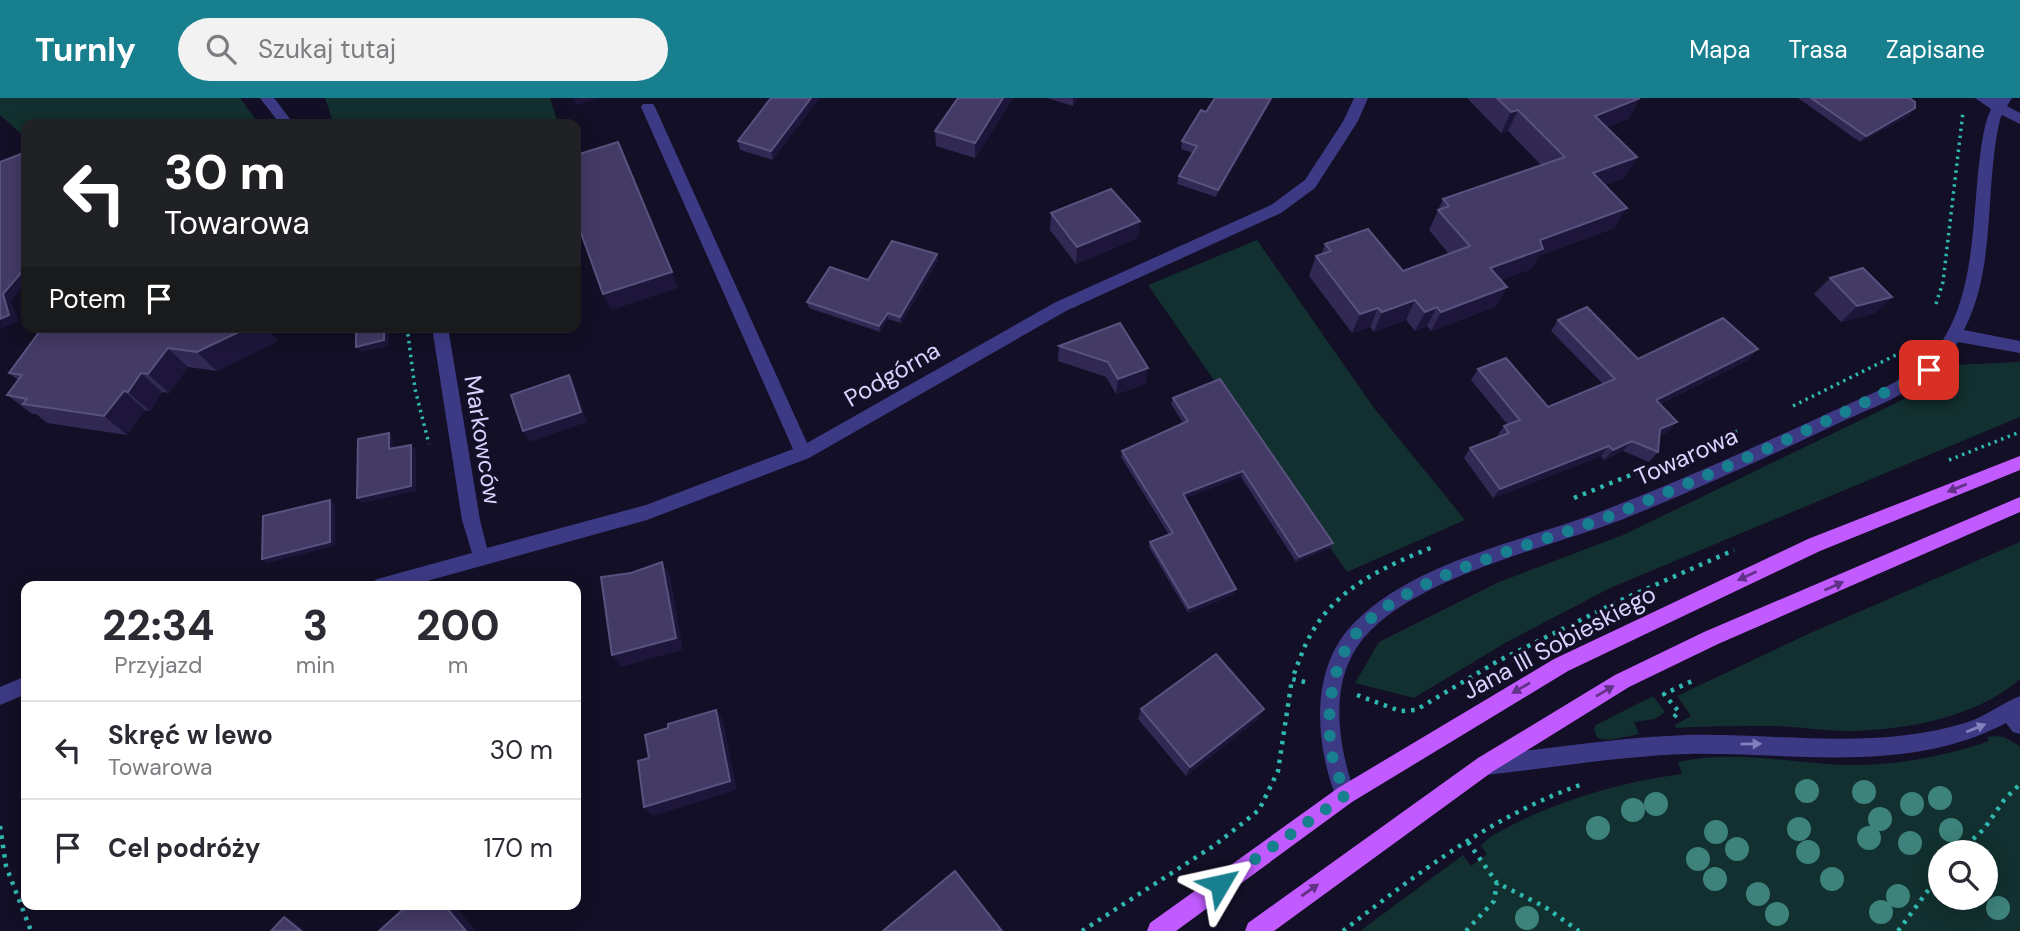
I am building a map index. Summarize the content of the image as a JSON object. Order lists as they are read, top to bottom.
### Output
{
  "streets": {
    "main road": ["Jana III Sobieskiego"],
    "street": ["Podgórna", "Markowców", "Towarowa"]
  },
  "crossings": [
    ["Podgórna", "Markowców"],
    ["Towarowa", "Jana III Sobieskiego"]
  ],
  "page": {
    "header": "Turnly",
    "search": "Szukaj tutaj",
    "nav": ["Mapa", "Trasa", "Zapisane"],
    "turn": ["30 m", "Towarowa"],
    "then": "Potem",
    "eta": [
      "22:34",
      "Przyjazd",
      "3",
      "min",
      "200",
      "m"
    ],
    "list": [
      {
        "name": "Skręć w lewo",
        "note": "Towarowa",
        "value": "30 m"
      },
      {
        "name": "Cel podróży",
        "value": "170 m"
      }
    ]
  }
}
